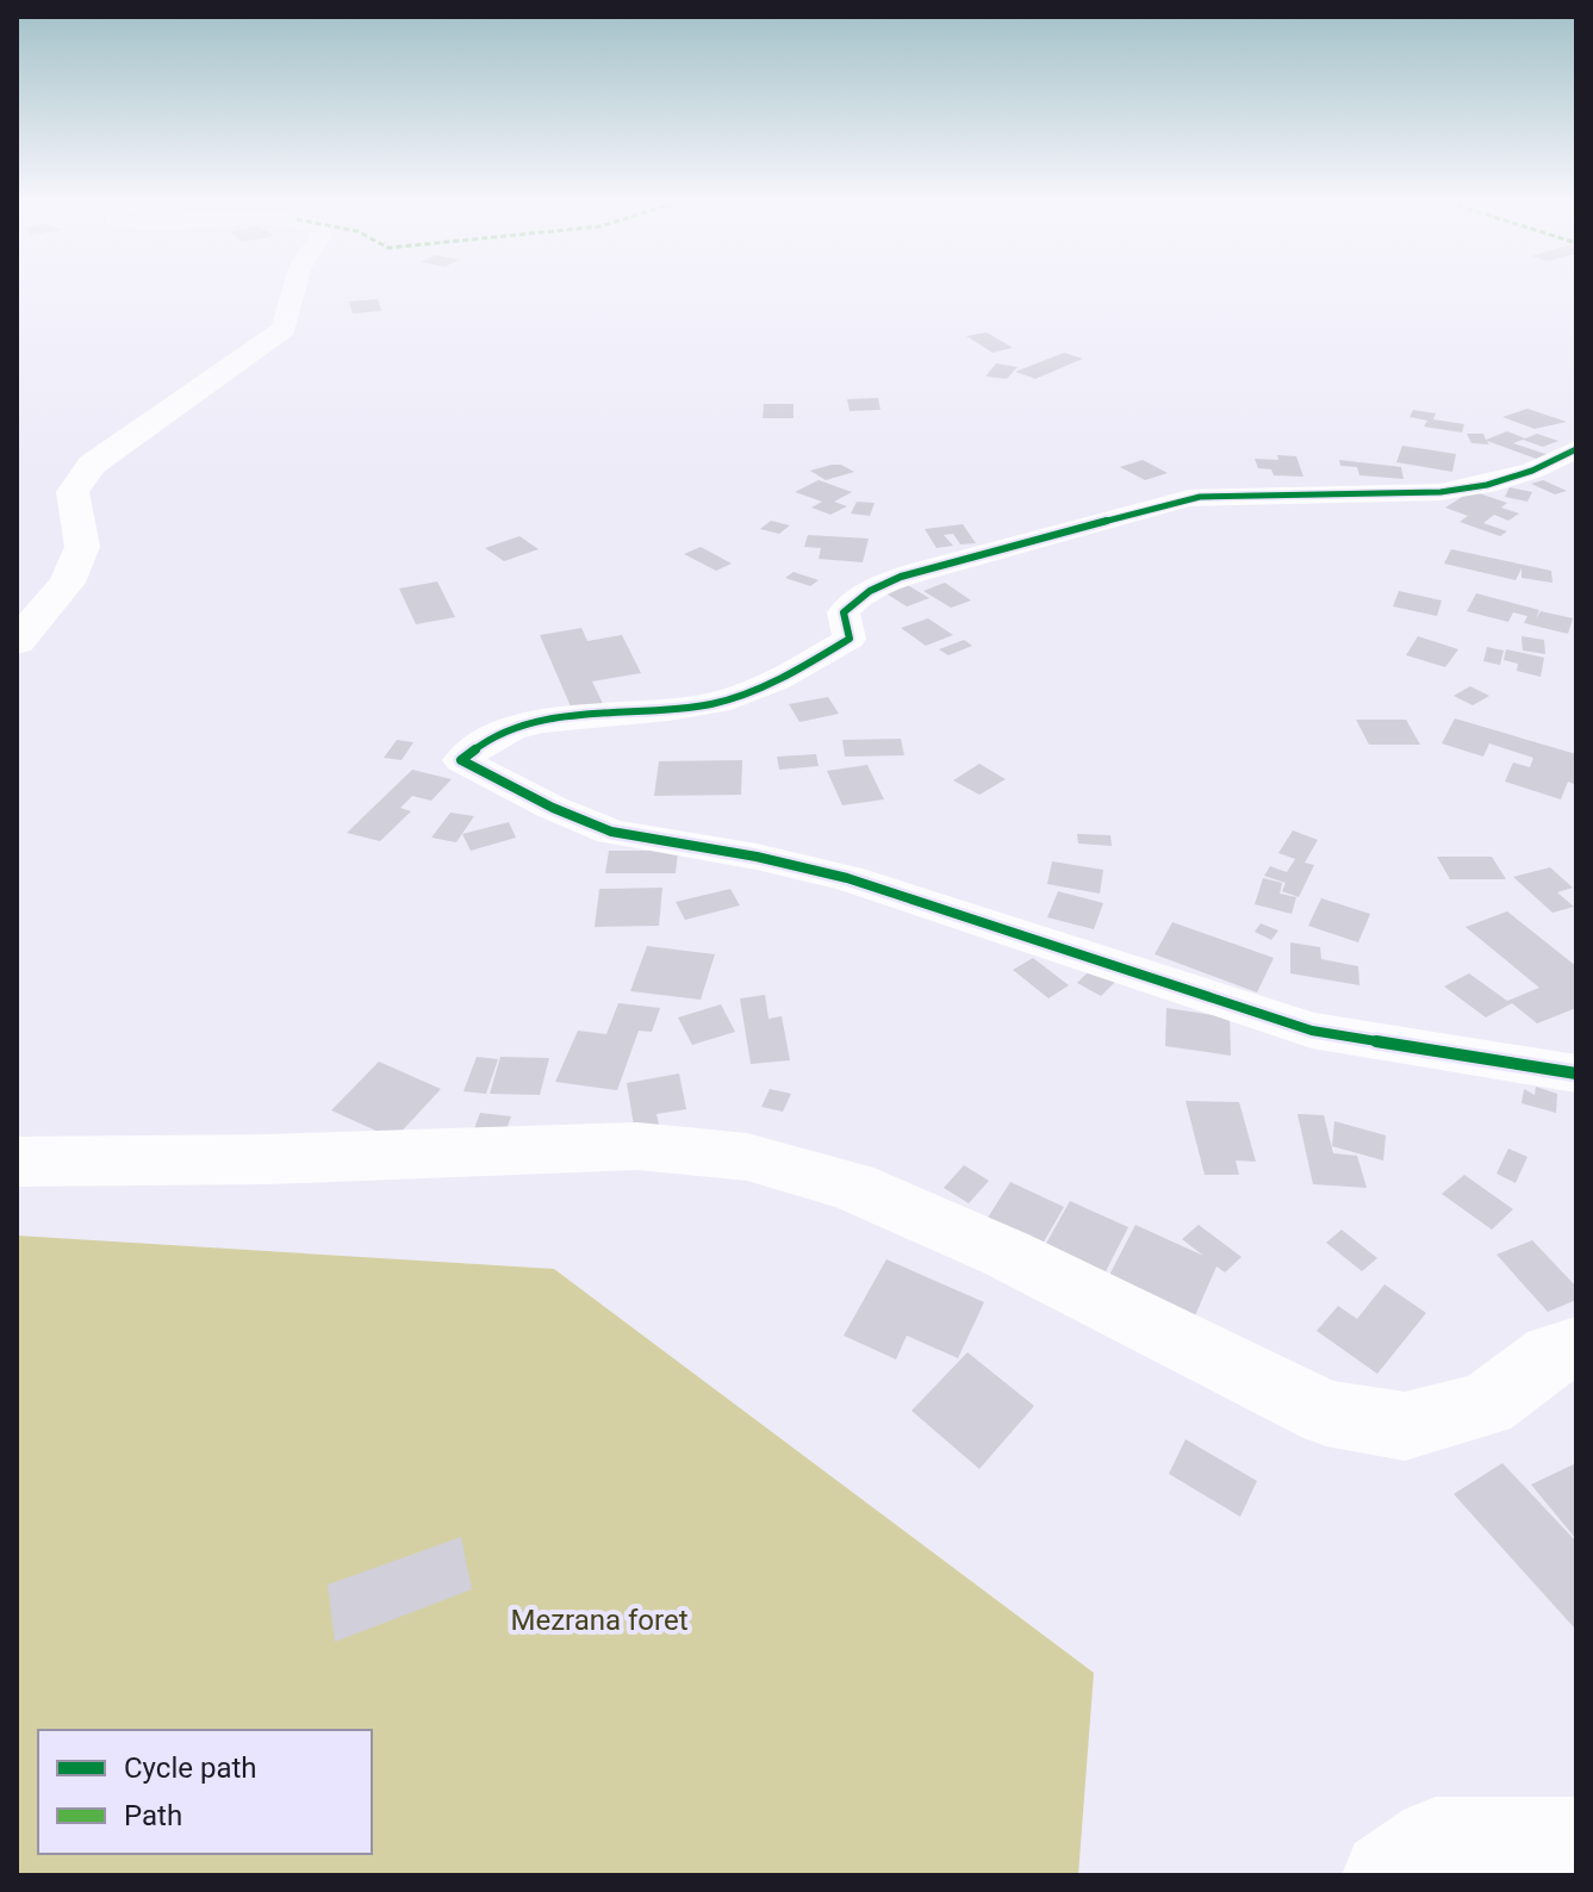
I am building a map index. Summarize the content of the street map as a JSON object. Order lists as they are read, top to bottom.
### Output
{
  "parks": ["Mezrana foret"],
  "legend": ["Cycle path", "Path"]
}
